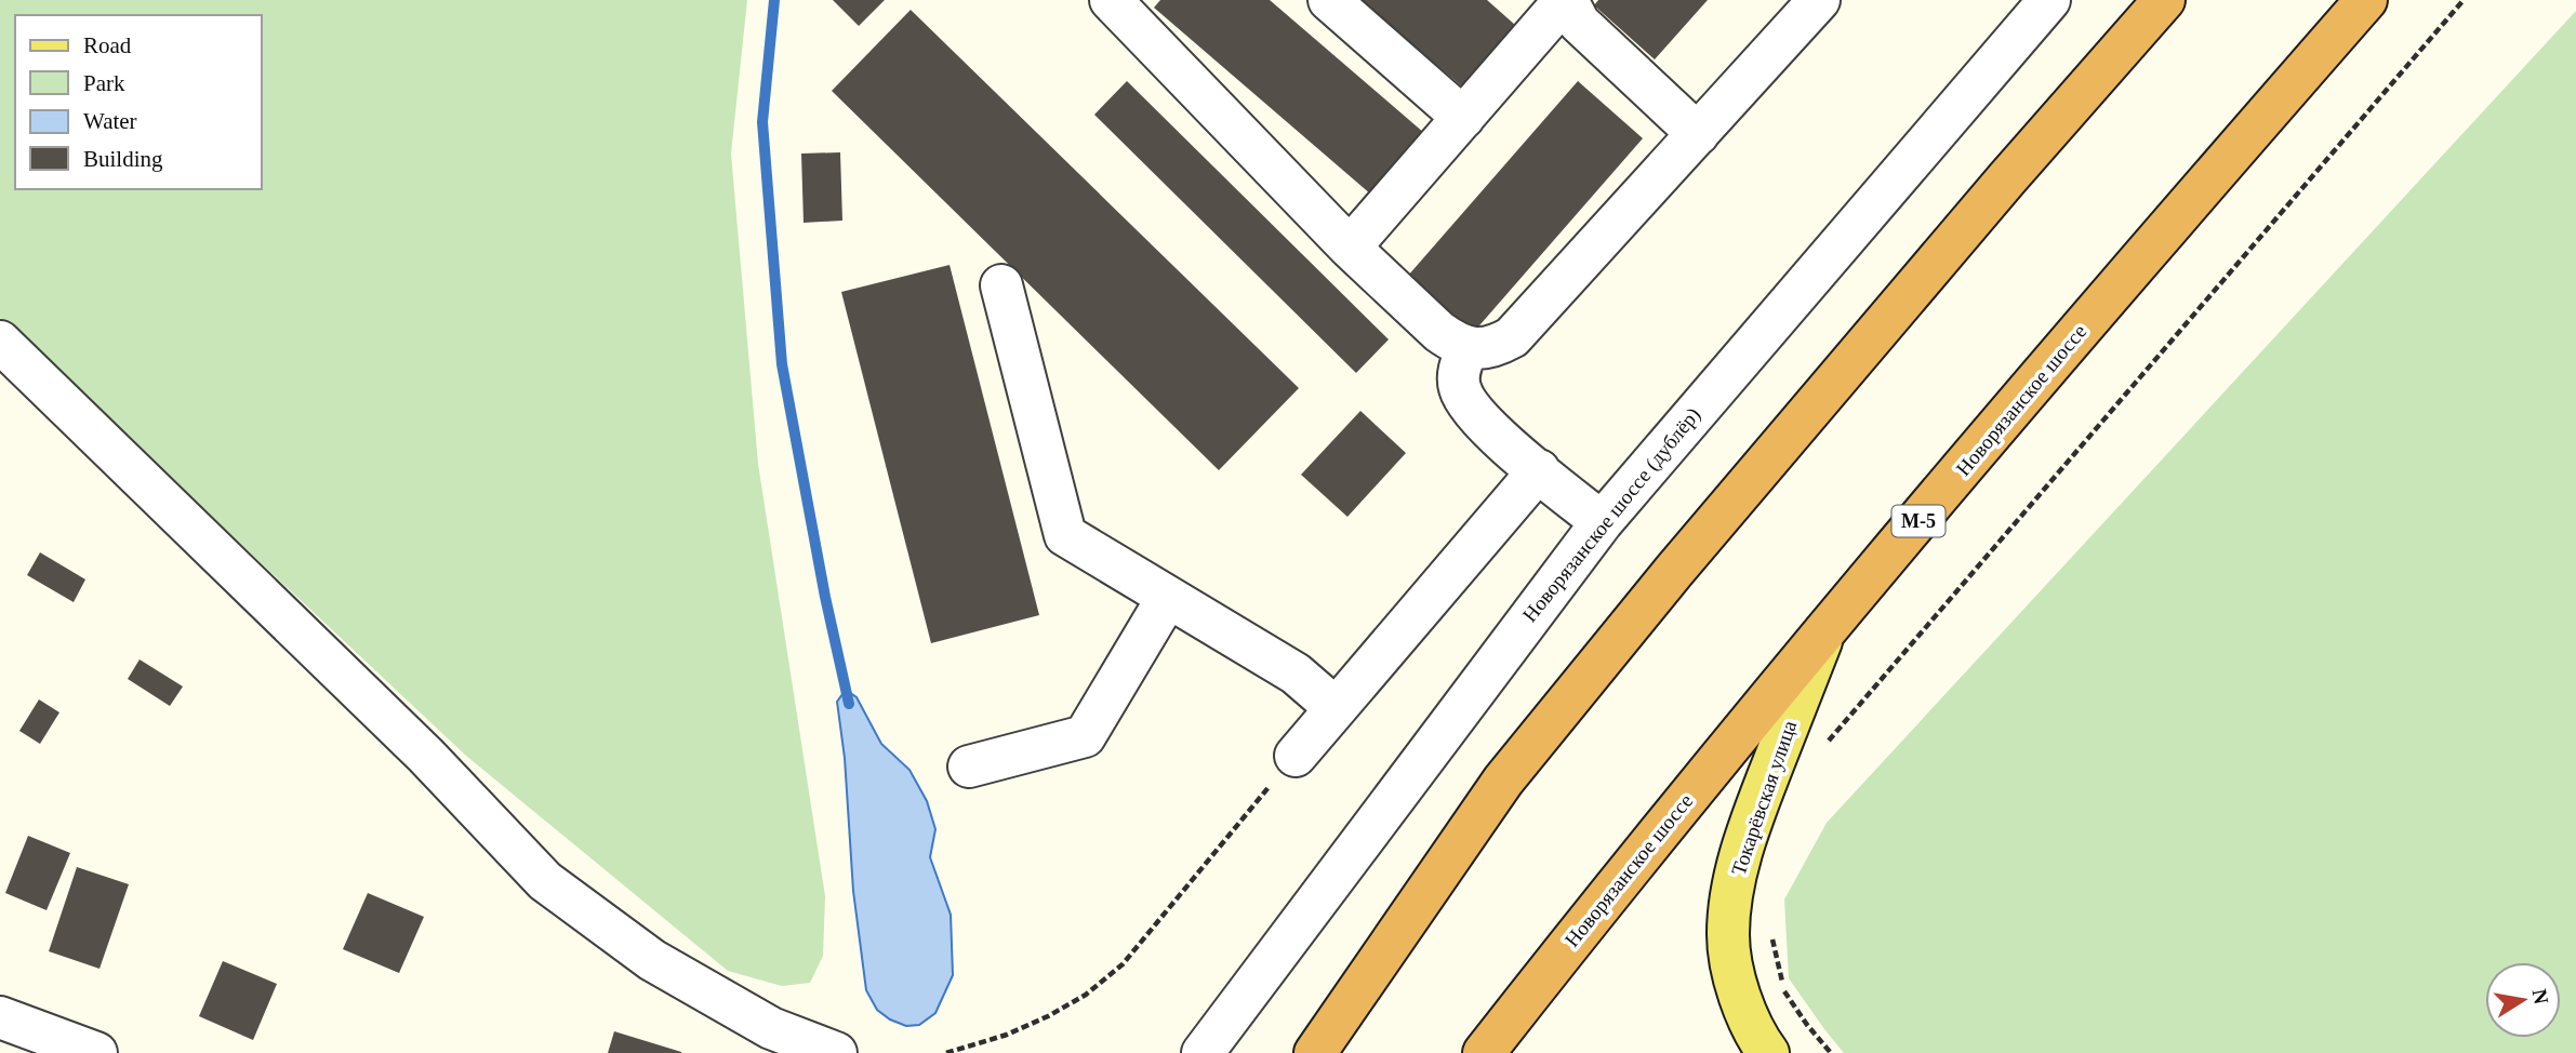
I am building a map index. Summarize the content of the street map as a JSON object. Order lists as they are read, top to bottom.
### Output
{
  "streets": {
    "highway": ["Новорязанское шоссе", "М-5"],
    "main road": ["Токарёвская улица"],
    "street": ["Новорязанское шоссе (дублёр)"]
  },
  "crossings": [
    ["Новорязанское шоссе", "Токарёвская улица"]
  ],
  "legend": [
    "Road",
    "Park",
    "Water",
    "Building"
  ],
  "north": "right"
}
